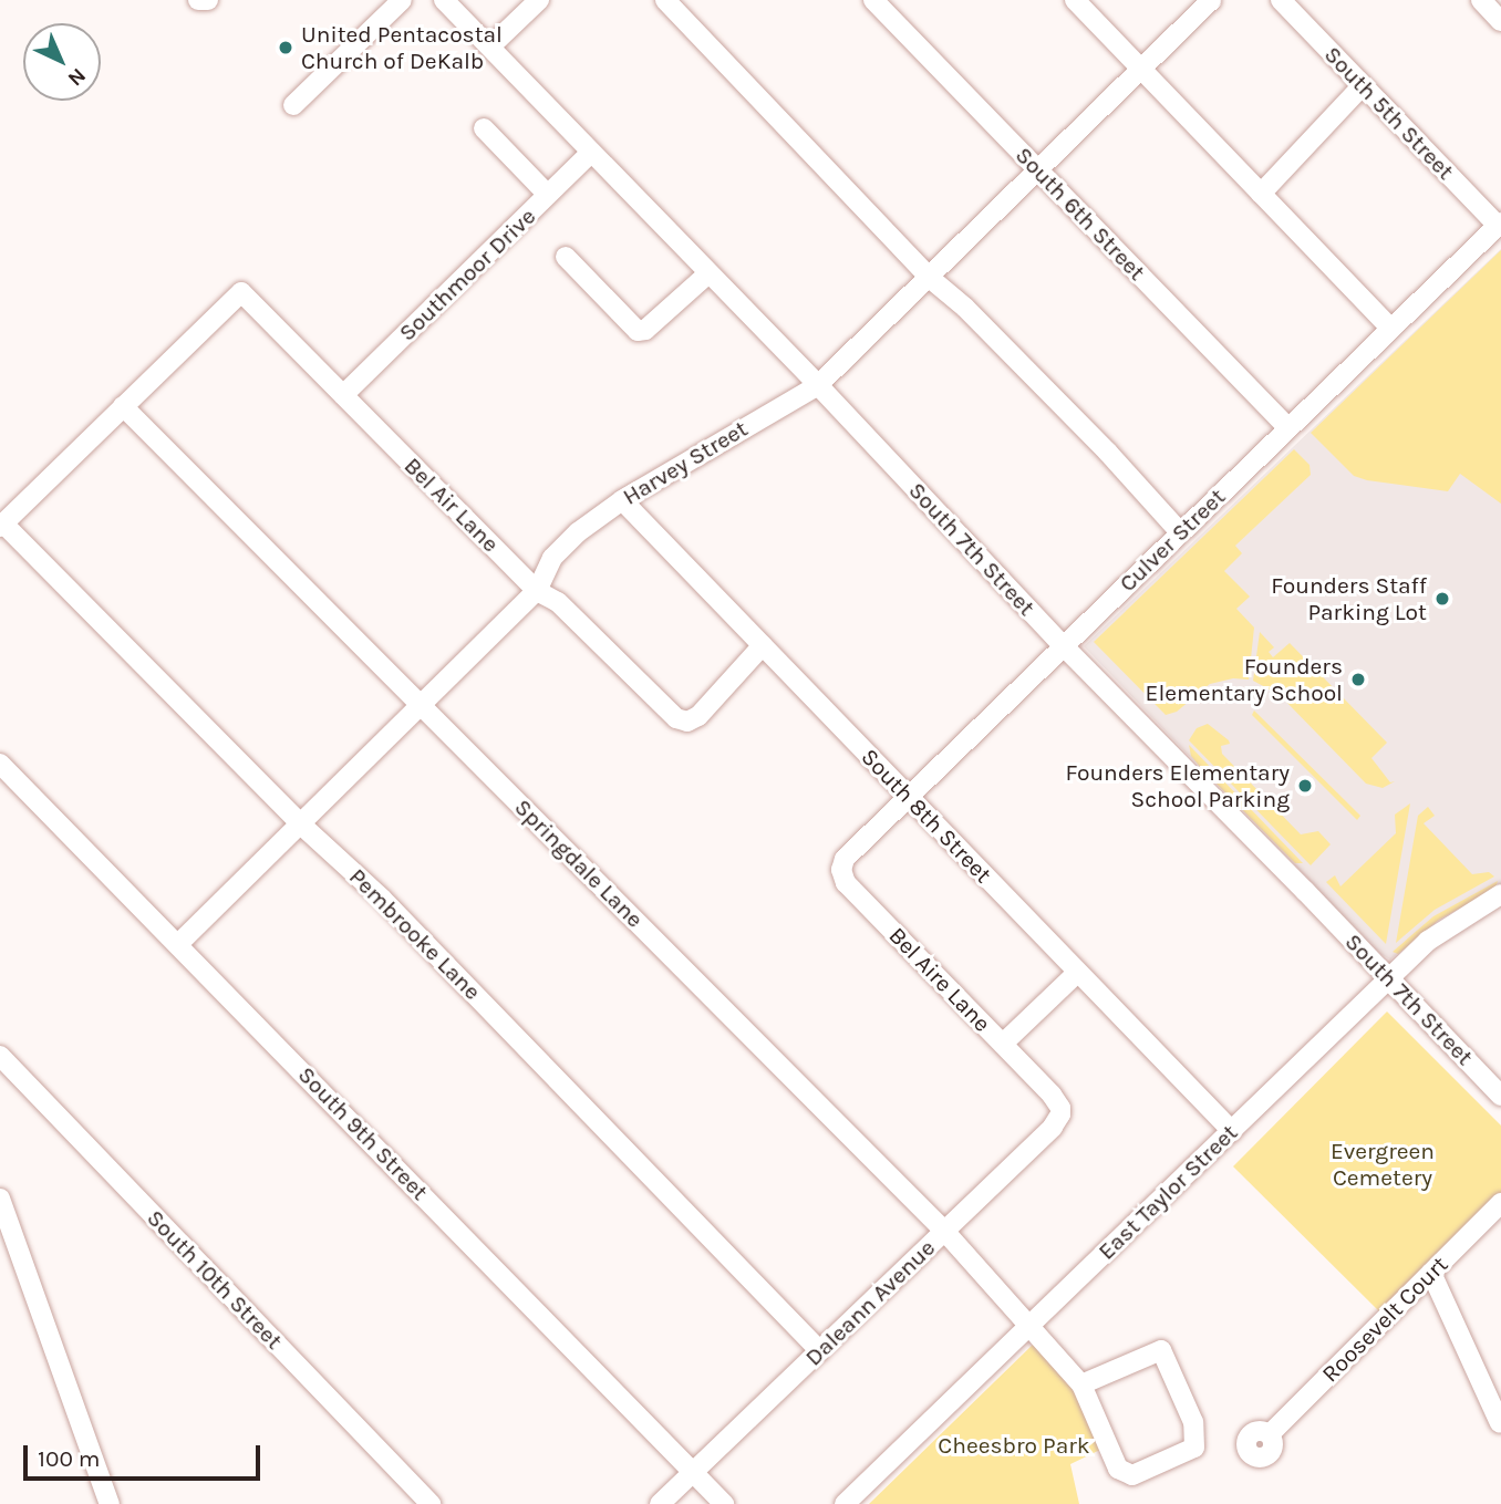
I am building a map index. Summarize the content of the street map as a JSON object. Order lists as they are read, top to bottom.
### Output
{
  "streets": {
    "street": [
      "South 5th Street",
      "South 6th Street",
      "Southmoor Drive",
      "Harvey Street",
      "Bel Air Lane",
      "Culver Street",
      "South 7th Street",
      "South 8th Street",
      "Springdale Lane",
      "Pembrooke Lane",
      "Bel Aire Lane",
      "South 9th Street",
      "East Taylor Street",
      "South 10th Street",
      "Daleann Avenue",
      "Roosevelt Court"
    ]
  },
  "crossings": [
    ["South 5th Street", "Culver Street"],
    ["South 6th Street", "Harvey Street"],
    ["South 6th Street", "Culver Street"],
    ["Southmoor Drive", "Bel Air Lane"],
    ["Southmoor Drive", "South 7th Street"],
    ["Harvey Street", "Bel Air Lane"],
    ["Harvey Street", "South 7th Street"],
    ["Harvey Street", "South 8th Street"],
    ["Harvey Street", "Springdale Lane"],
    ["Harvey Street", "Pembrooke Lane"],
    ["Harvey Street", "South 9th Street"],
    ["Bel Air Lane", "South 8th Street"],
    ["Bel Air Lane", "Springdale Lane"],
    ["Culver Street", "South 7th Street"],
    ["Culver Street", "South 8th Street"],
    ["Culver Street", "Bel Aire Lane"],
    ["South 7th Street", "East Taylor Street"],
    ["South 8th Street", "East Taylor Street"],
    ["Springdale Lane", "East Taylor Street"],
    ["Springdale Lane", "Daleann Avenue"],
    ["Pembrooke Lane", "Daleann Avenue"],
    ["Bel Aire Lane", "Daleann Avenue"],
    ["South 9th Street", "Daleann Avenue"]
  ],
  "parks": ["Evergreen Cemetery", "Cheesbro Park"],
  "places": [
    "United Pentacostal Church of DeKalb",
    "Founders Staff Parking Lot",
    "Founders Elementary School",
    "Founders Elementary School Parking"
  ],
  "scale_bar": "100 m",
  "north": "bottom right"
}
